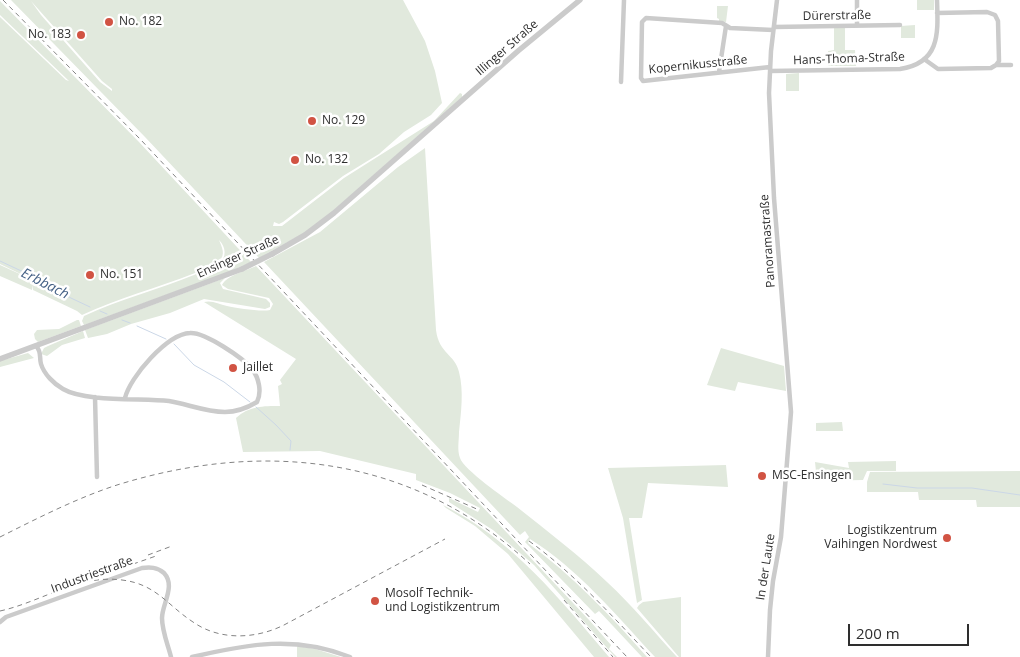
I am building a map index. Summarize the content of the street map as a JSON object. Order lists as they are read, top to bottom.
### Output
{
  "streets": {
    "street": [
      "Dürerstraße",
      "Illinger Straße",
      "Hans-Thoma-Straße",
      "Kopernikusstraße",
      "Panoramastraße",
      "Ensinger Straße",
      "In der Laute",
      "Industriestraße"
    ]
  },
  "crossings": [
    ["Dürerstraße", "Kopernikusstraße"],
    ["Dürerstraße", "Panoramastraße"],
    ["Illinger Straße", "Ensinger Straße"],
    ["Hans-Thoma-Straße", "Kopernikusstraße"],
    ["Hans-Thoma-Straße", "Panoramastraße"],
    ["Kopernikusstraße", "Panoramastraße"],
    ["Panoramastraße", "In der Laute"]
  ],
  "water": ["Erbbach"],
  "places": [
    "No. 182",
    "No. 183",
    "No. 129",
    "No. 132",
    "No. 151",
    "Jaillet",
    "MSC-Ensingen",
    "Logistikzentrum Vaihingen Nordwest",
    "Mosolf Technik- und Logistikzentrum"
  ],
  "scale_bar": "200 m"
}
